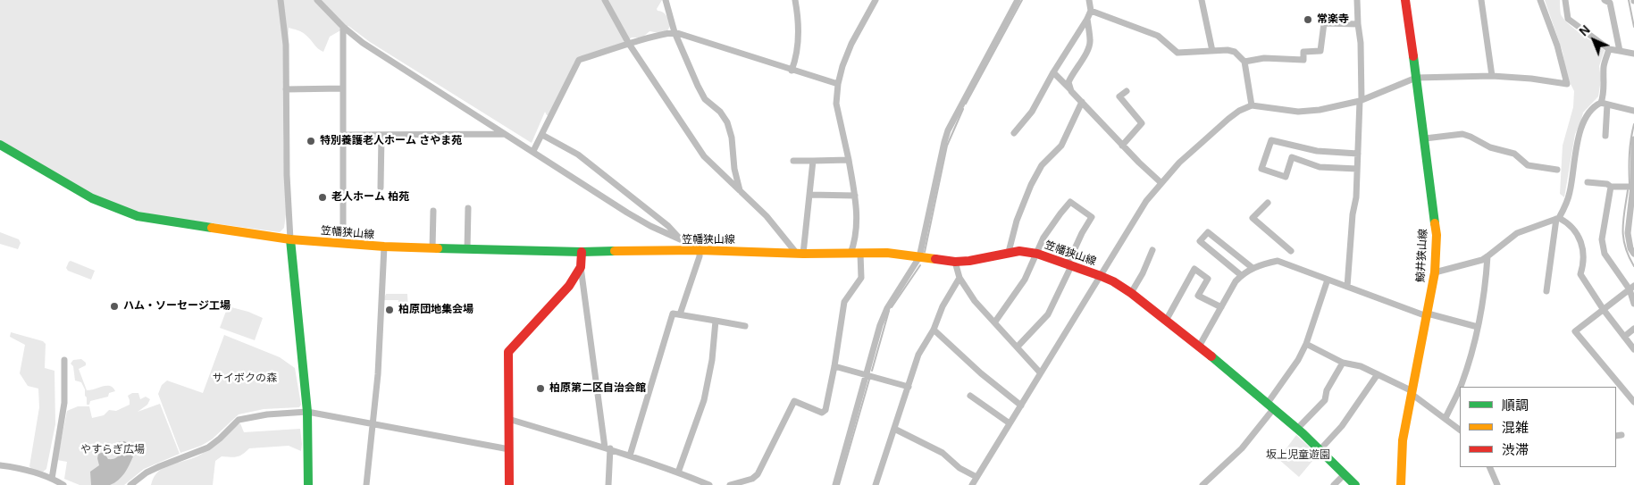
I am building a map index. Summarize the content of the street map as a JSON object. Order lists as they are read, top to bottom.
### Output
{
  "streets": {
    "main road": ["笠幡狭山線", "鯨井狭山線"]
  },
  "parks": ["サイボクの森", "やすらぎ広場", "坂上児童遊園"],
  "places": [
    "常楽寺",
    "特別養護老人ホーム さやま苑",
    "老人ホーム 柏苑",
    "ハム・ソーセージ工場",
    "柏原団地集会場",
    "柏原第二区自治会館"
  ],
  "legend": ["順調", "混雑", "渋滞"],
  "north": "top left"
}
